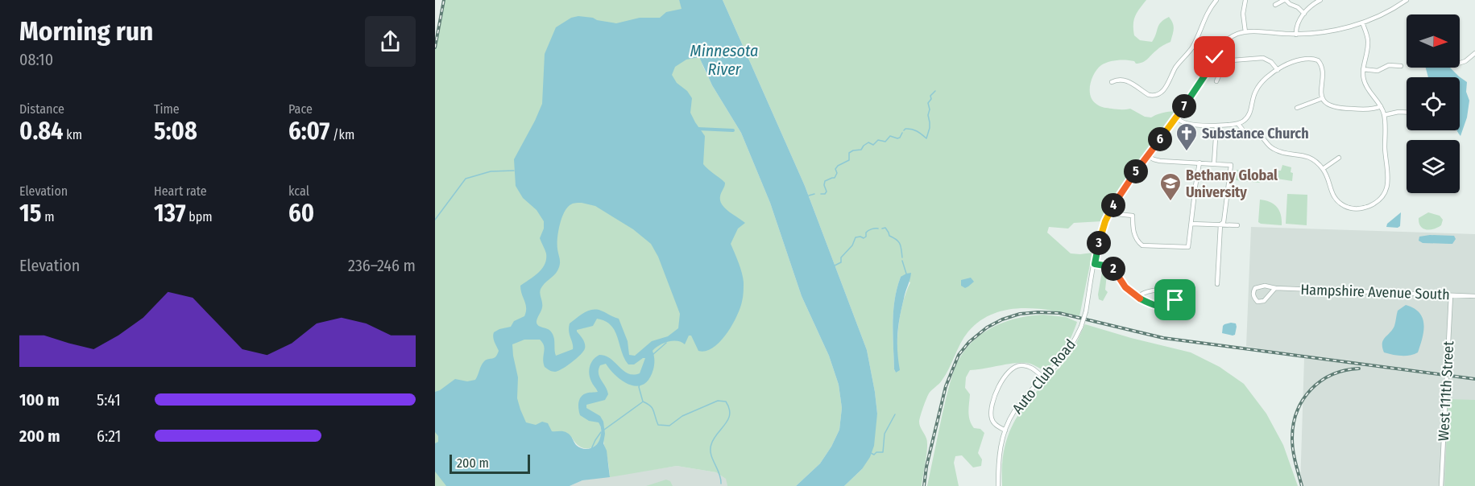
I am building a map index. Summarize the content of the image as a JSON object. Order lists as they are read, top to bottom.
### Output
{
  "streets": {
    "street": ["Hampshire Avenue South", "Auto Club Road", "West 111th Street"]
  },
  "crossings": [
    ["Hampshire Avenue South", "West 111th Street"]
  ],
  "water": ["Minnesota River"],
  "places": {
    "church": ["Substance Church"],
    "school or university": ["Bethany Global University"]
  },
  "scale_bar": "200 m",
  "north": "right",
  "page": {
    "heading": ["Morning run", "08:10"],
    "stats": [
      ["Distance", "0.84 km"],
      ["Time", "5:08"],
      ["Pace", "6:07 /km"],
      ["Elevation", "15 m"],
      ["Heart rate", "137 bpm"],
      ["kcal", "60"]
    ],
    "pins": [
      "7",
      "6",
      "5",
      "4",
      "3",
      "2"
    ],
    "chart": ["Elevation", "236–246 m"],
    "list": [
      {
        "name": "100 m",
        "note": "5:41"
      },
      {
        "name": "200 m",
        "note": "6:21"
      }
    ],
    "scale": "200 m"
  }
}
